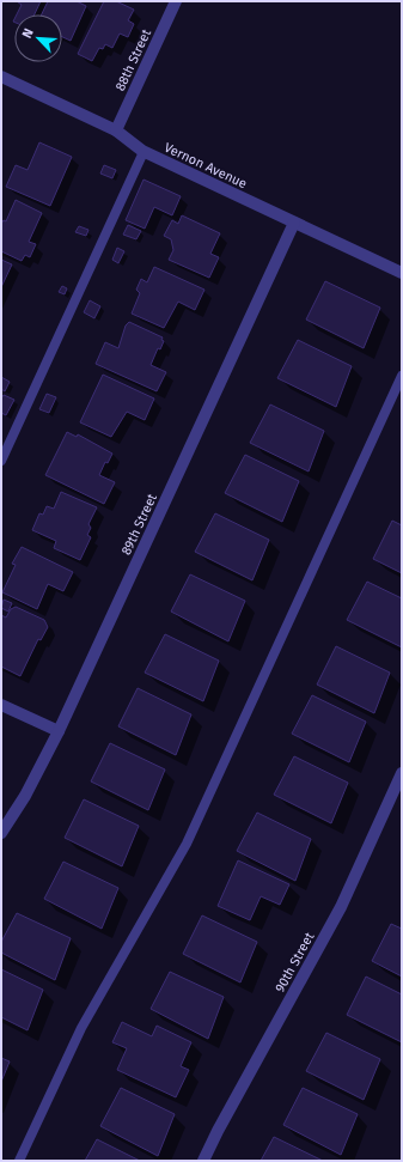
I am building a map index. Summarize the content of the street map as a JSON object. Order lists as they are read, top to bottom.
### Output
{
  "streets": {
    "street": [
      "88th Street",
      "Vernon Avenue",
      "89th Street",
      "90th Street"
    ]
  },
  "crossings": [
    ["88th Street", "Vernon Avenue"],
    ["Vernon Avenue", "89th Street"]
  ],
  "north": "top left"
}
